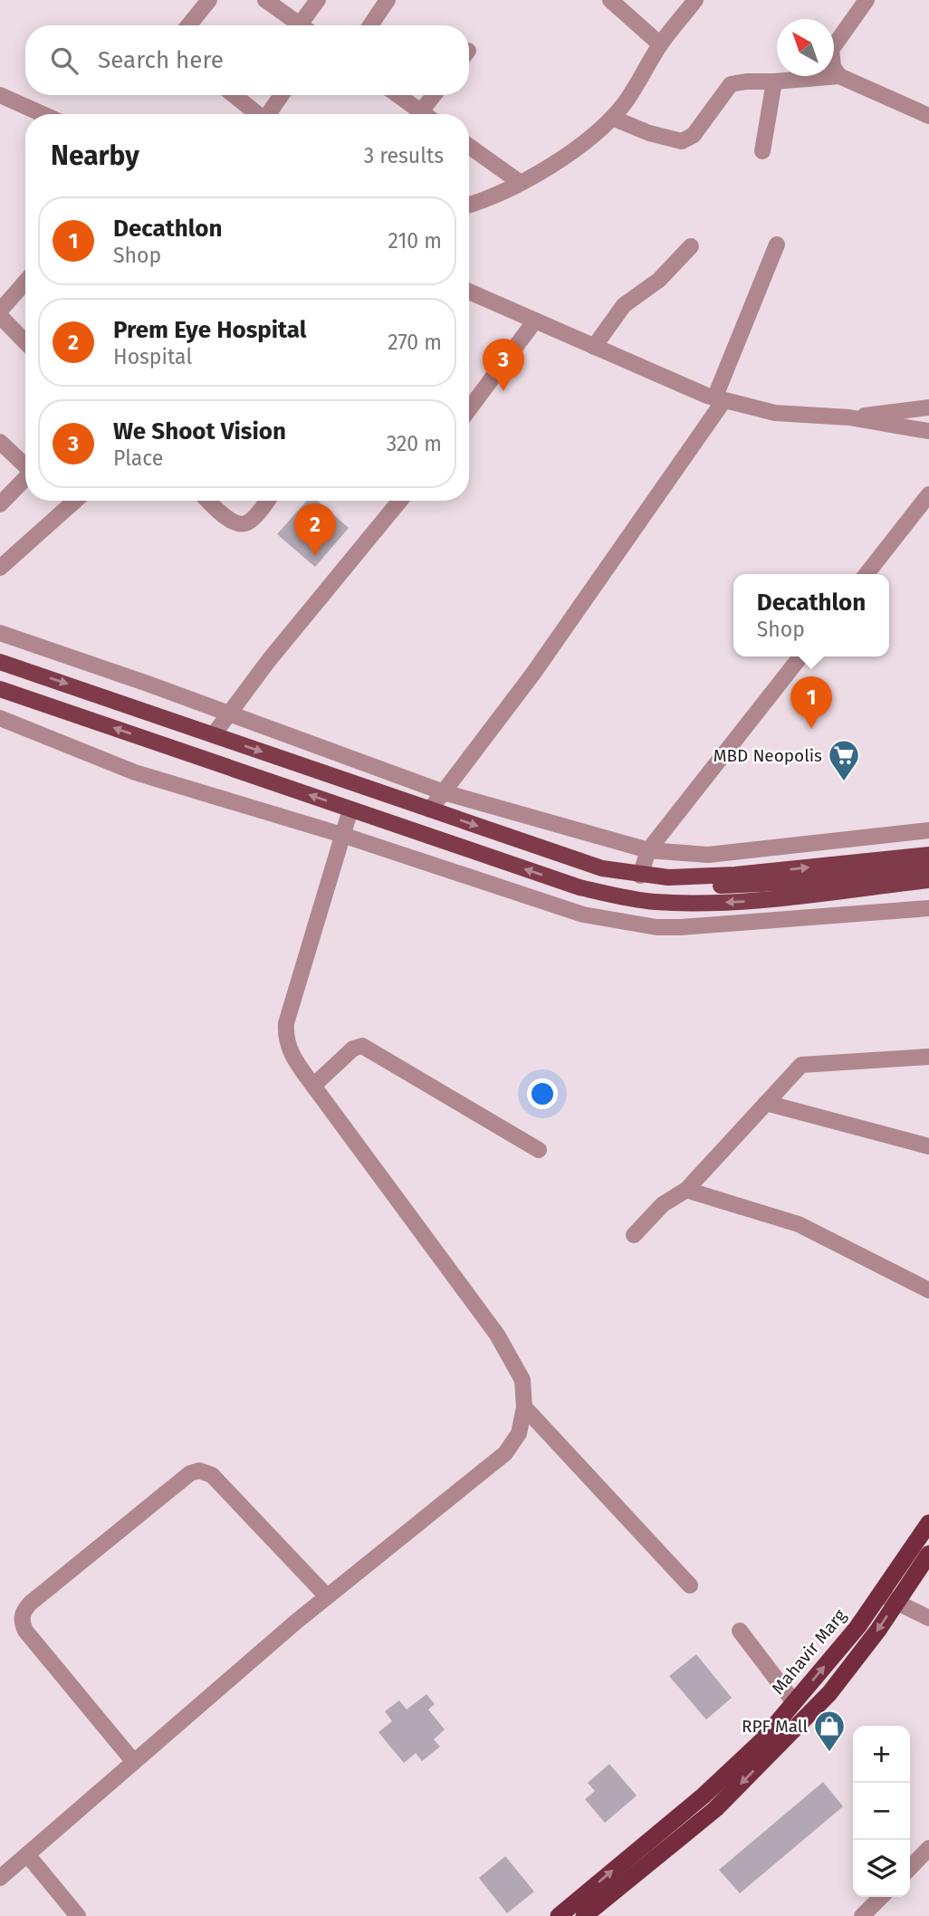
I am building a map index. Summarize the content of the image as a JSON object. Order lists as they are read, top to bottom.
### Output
{
  "streets": {
    "highway": ["Mahavir Marg"]
  },
  "places": {
    "supermarket": ["MBD Neopolis"],
    "shop": ["RPF Mall"]
  },
  "north": "top left",
  "page": {
    "search": "Search here",
    "heading": ["Nearby", "3 results"],
    "list": [
      {
        "mark": "1",
        "name": "Decathlon",
        "note": "Shop",
        "value": "210 m"
      },
      {
        "mark": "2",
        "name": "Prem Eye Hospital",
        "note": "Hospital",
        "value": "270 m"
      },
      {
        "mark": "3",
        "name": "We Shoot Vision",
        "note": "Place",
        "value": "320 m"
      }
    ],
    "pins": ["3", "2", "1"],
    "popup": ["Decathlon", "Shop"],
    "map_buttons": ["+", "−"]
  }
}
